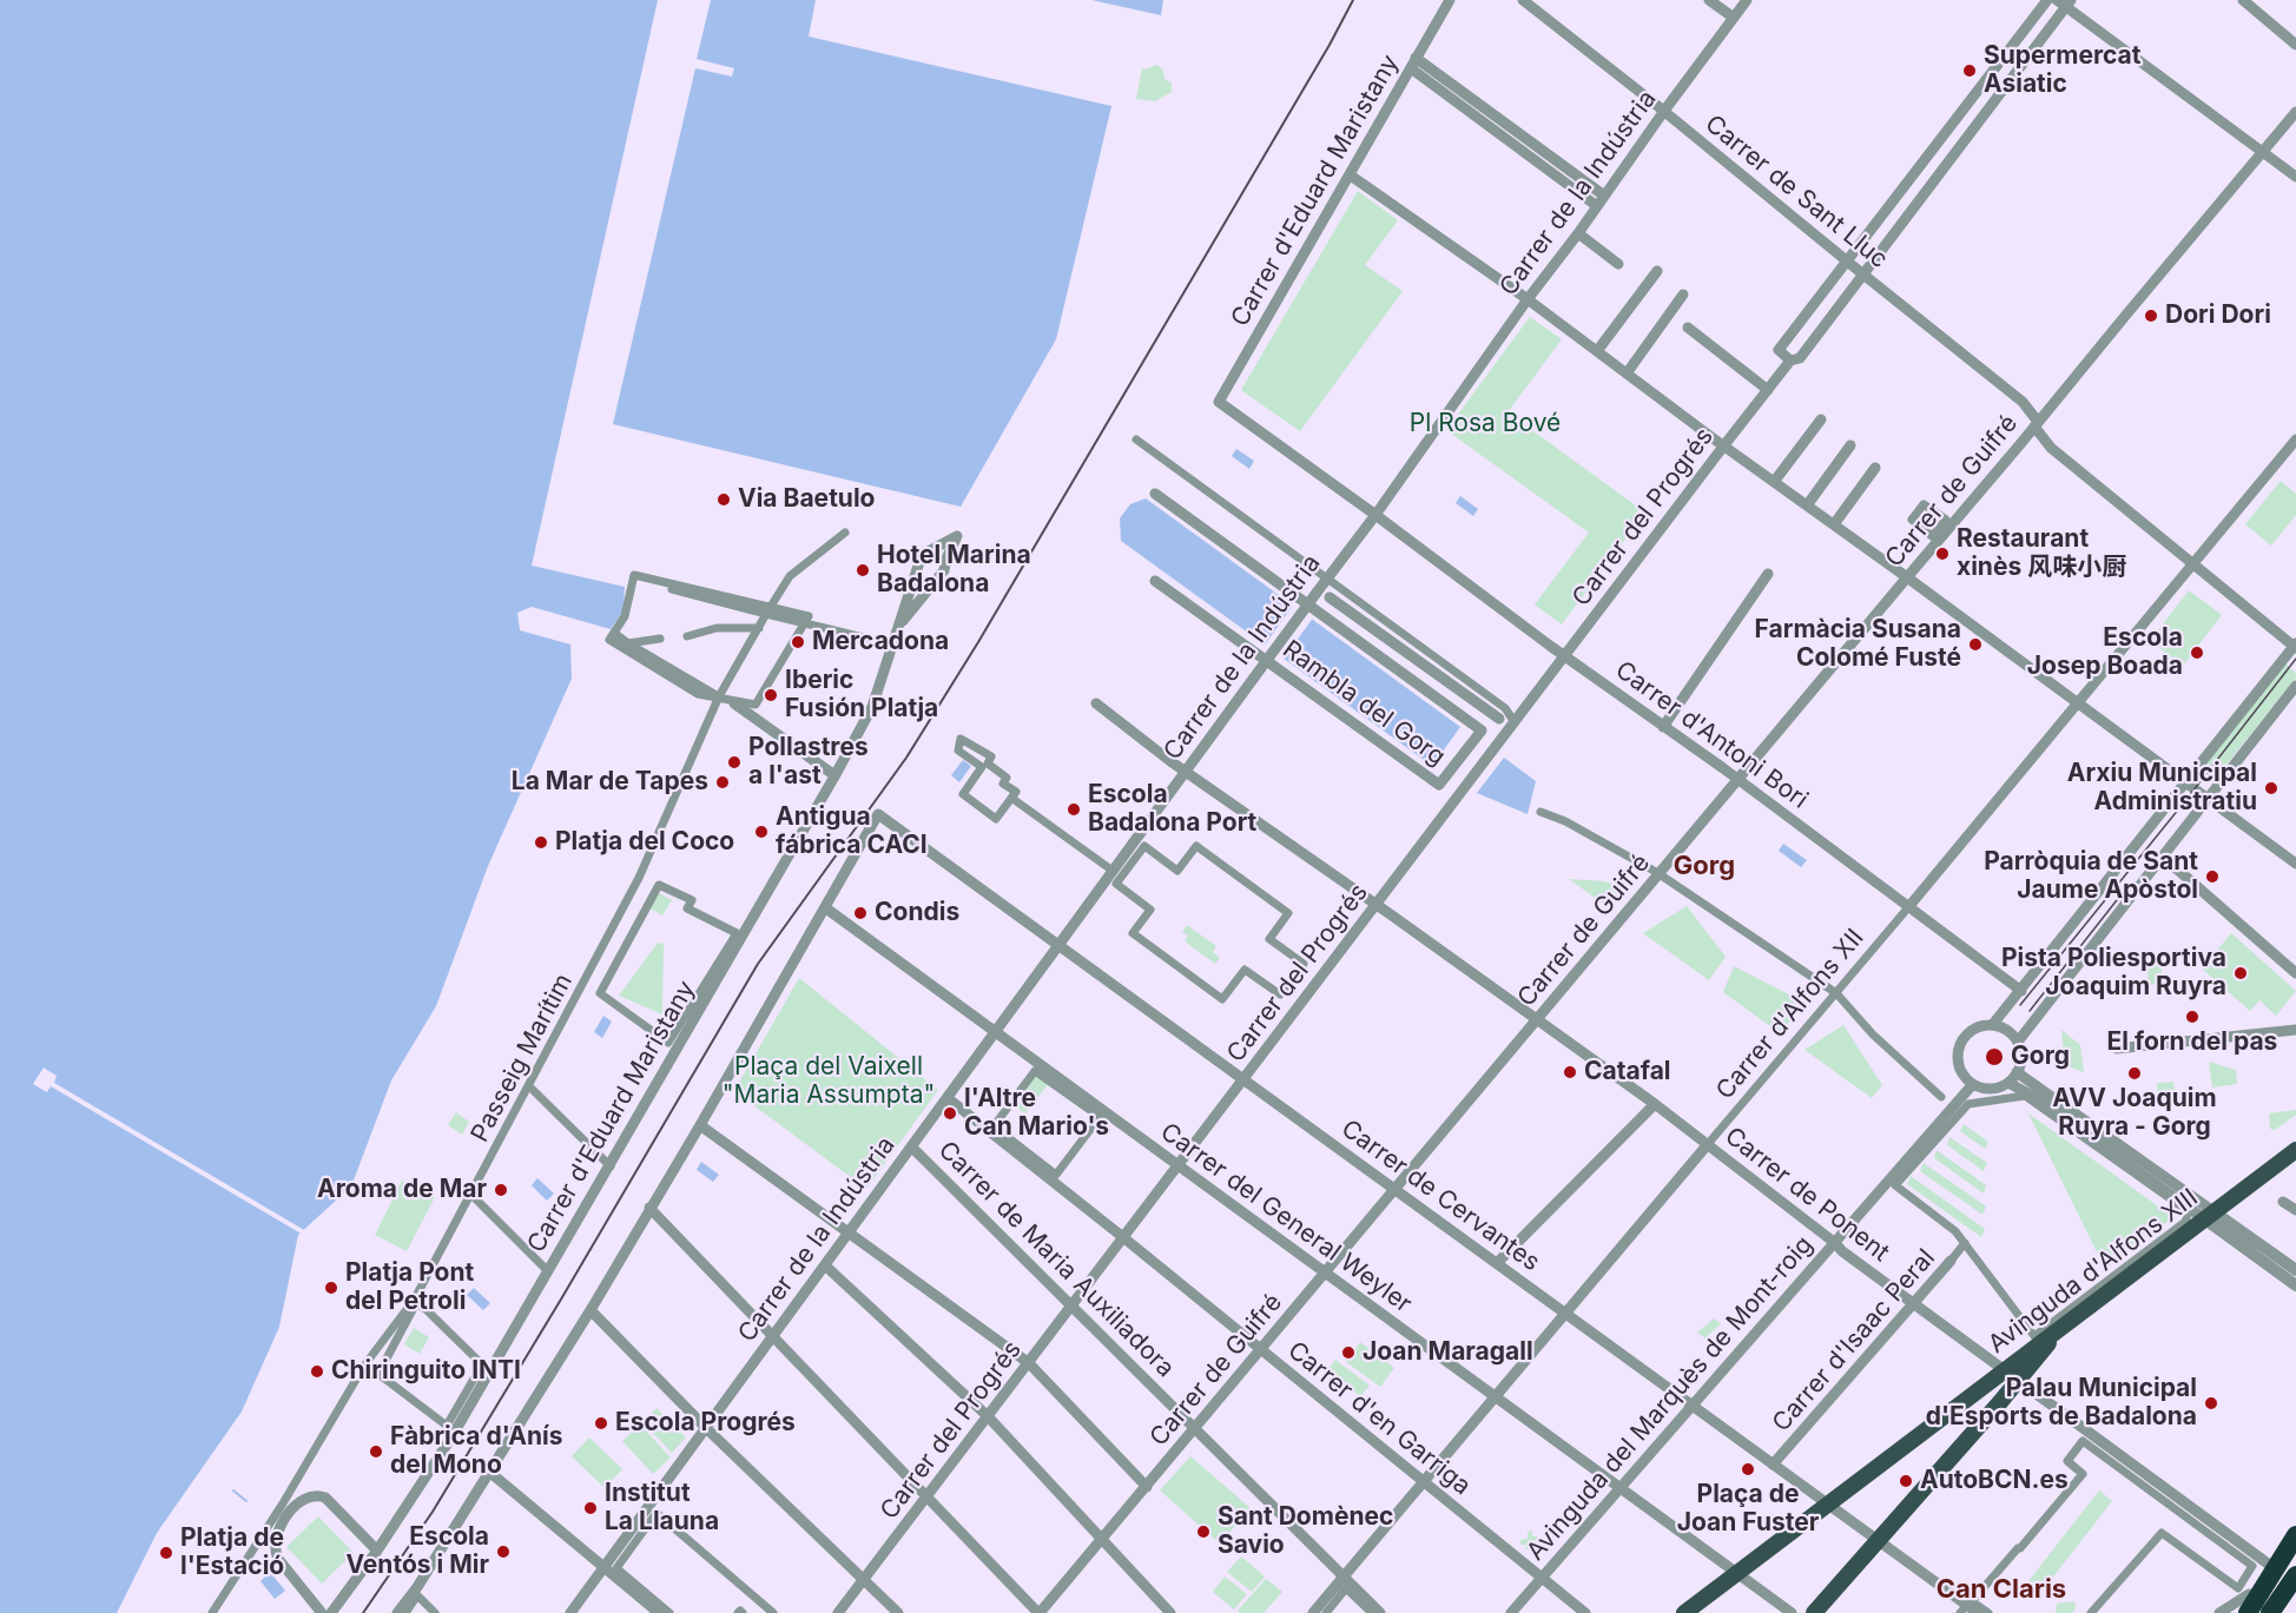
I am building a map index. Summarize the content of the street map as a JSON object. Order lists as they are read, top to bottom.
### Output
{
  "streets": {
    "main road": ["Avinguda d'Alfons XIII"],
    "street": [
      "Carrer d'Eduard Maristany",
      "Carrer de Sant Lluc",
      "Carrer de la Indústria",
      "Carrer de Guifré",
      "Carrer del Progrés",
      "Rambla del Gorg",
      "Carrer d'Antoni Bori",
      "Carrer d'Alfons XII",
      "Passeig Marítim",
      "Carrer de Ponent",
      "Carrer de Cervantes",
      "Carrer del General Weyler",
      "Carrer de Maria Auxiliadora",
      "Carrer d'Isaac Peral",
      "Avinguda del Marquès de Mont-roig",
      "Carrer d'en Garriga"
    ]
  },
  "crossings": [
    ["Carrer d'Eduard Maristany", "Carrer d'Antoni Bori"],
    ["Carrer de Sant Lluc", "Carrer de la Indústria"],
    ["Carrer de Sant Lluc", "Carrer de Guifré"],
    ["Carrer de Sant Lluc", "Carrer del Progrés"],
    ["Carrer de Sant Lluc", "Carrer d'Alfons XII"],
    ["Carrer de la Indústria", "Carrer d'Antoni Bori"],
    ["Carrer de la Indústria", "Carrer de Ponent"],
    ["Carrer de la Indústria", "Carrer de Cervantes"],
    ["Carrer de la Indústria", "Carrer del General Weyler"],
    ["Carrer de la Indústria", "Carrer de Maria Auxiliadora"],
    ["Carrer de la Indústria", "Carrer d'en Garriga"],
    ["Carrer de Guifré", "Carrer d'Antoni Bori"],
    ["Carrer de Guifré", "Carrer de Ponent"],
    ["Carrer de Guifré", "Carrer de Cervantes"],
    ["Carrer de Guifré", "Carrer del General Weyler"],
    ["Carrer de Guifré", "Carrer de Maria Auxiliadora"],
    ["Carrer de Guifré", "Carrer d'en Garriga"],
    ["Carrer del Progrés", "Carrer d'Antoni Bori"],
    ["Carrer del Progrés", "Carrer de Ponent"],
    ["Carrer del Progrés", "Carrer de Cervantes"],
    ["Carrer del Progrés", "Carrer del General Weyler"],
    ["Carrer del Progrés", "Carrer de Maria Auxiliadora"],
    ["Carrer del Progrés", "Carrer d'en Garriga"],
    ["Carrer d'Antoni Bori", "Carrer d'Alfons XII"],
    ["Carrer d'Alfons XII", "Carrer de Ponent"],
    ["Carrer d'Alfons XII", "Carrer de Cervantes"],
    ["Carrer d'Alfons XII", "Carrer del General Weyler"],
    ["Carrer d'Alfons XII", "Carrer de Maria Auxiliadora"],
    ["Carrer d'Alfons XII", "Carrer d'en Garriga"],
    ["Carrer de Ponent", "Avinguda d'Alfons XIII"],
    ["Carrer de Ponent", "Carrer d'Isaac Peral"],
    ["Carrer de Ponent", "Avinguda del Marquès de Mont-roig"],
    ["Carrer de Cervantes", "Carrer del General Weyler"],
    ["Carrer de Cervantes", "Avinguda d'Alfons XIII"],
    ["Carrer de Cervantes", "Carrer d'Isaac Peral"],
    ["Carrer de Cervantes", "Avinguda del Marquès de Mont-roig"],
    ["Carrer del General Weyler", "Avinguda d'Alfons XIII"],
    ["Carrer del General Weyler", "Avinguda del Marquès de Mont-roig"],
    ["Avinguda del Marquès de Mont-roig", "Carrer d'en Garriga"]
  ],
  "districts": ["Gorg", "Can Claris"],
  "parks": ["Pl Rosa Bové", "Plaça del Vaixell \"Maria Assumpta\""],
  "places": [
    "Supermercat Asiatic",
    "Dori Dori",
    "Via Baetulo",
    "Restaurant xinès 风味小厨",
    "Hotel Marina Badalona",
    "Mercadona",
    "Farmàcia Susana Colomé Fusté",
    "Escola Josep Boada",
    "Iberic Fusión Platja",
    "Pollastres a l'ast",
    "La Mar de Tapes",
    "Arxiu Municipal Administratiu",
    "Escola Badalona Port",
    "Antigua fábrica CACI",
    "Platja del Coco",
    "Parròquia de Sant Jaume Apòstol",
    "Condis",
    "Pista Poliesportiva Joaquim Ruyra",
    "El forn del pas",
    "Gorg",
    "Catafal",
    "AVV Joaquim Ruyra - Gorg",
    "l'Altre Can Mario's",
    "Aroma de Mar",
    "Platja Pont del Petroli",
    "Joan Maragall",
    "Chiringuito INTI",
    "Palau Municipal d'Esports de Badalona",
    "Escola Progrés",
    "Fàbrica d'Anís del Mono",
    "Plaça de Joan Fuster",
    "AutoBCN.es",
    "Institut La Llauna",
    "Sant Domènec Savio",
    "Escola Ventós i Mir",
    "Platja de l'Estació"
  ]
}
